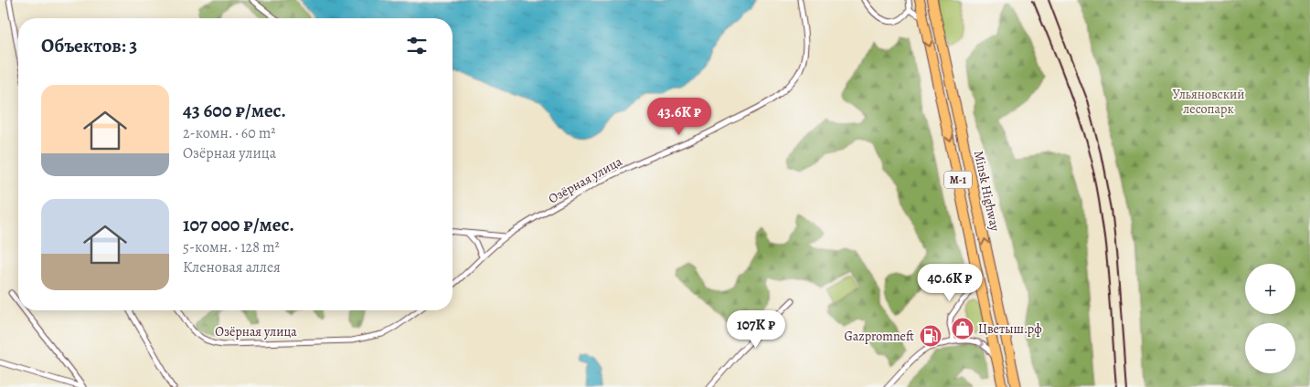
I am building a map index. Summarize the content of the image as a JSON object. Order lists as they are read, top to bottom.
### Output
{
  "streets": {
    "highway": ["М-1", "Minsk Highway"],
    "street": ["Озёрная улица"]
  },
  "parks": ["Ульяновский лесопарк"],
  "places": {
    "shop": ["Цветыш.рф"],
    "fuel station": ["Gazpromneft"]
  },
  "page": {
    "heading": "Объектов: 3",
    "list": [
      {
        "name": "43 600 ₽/мес.",
        "note": "2-комн. · 60 m² · Озёрная улица"
      },
      {
        "name": "107 000 ₽/мес.",
        "note": "5-комн. · 128 m² · Кленовая аллея"
      }
    ],
    "price": ["43.6K ₽", "40.6K ₽", "107K ₽"],
    "map_buttons": ["+", "−"]
  }
}
